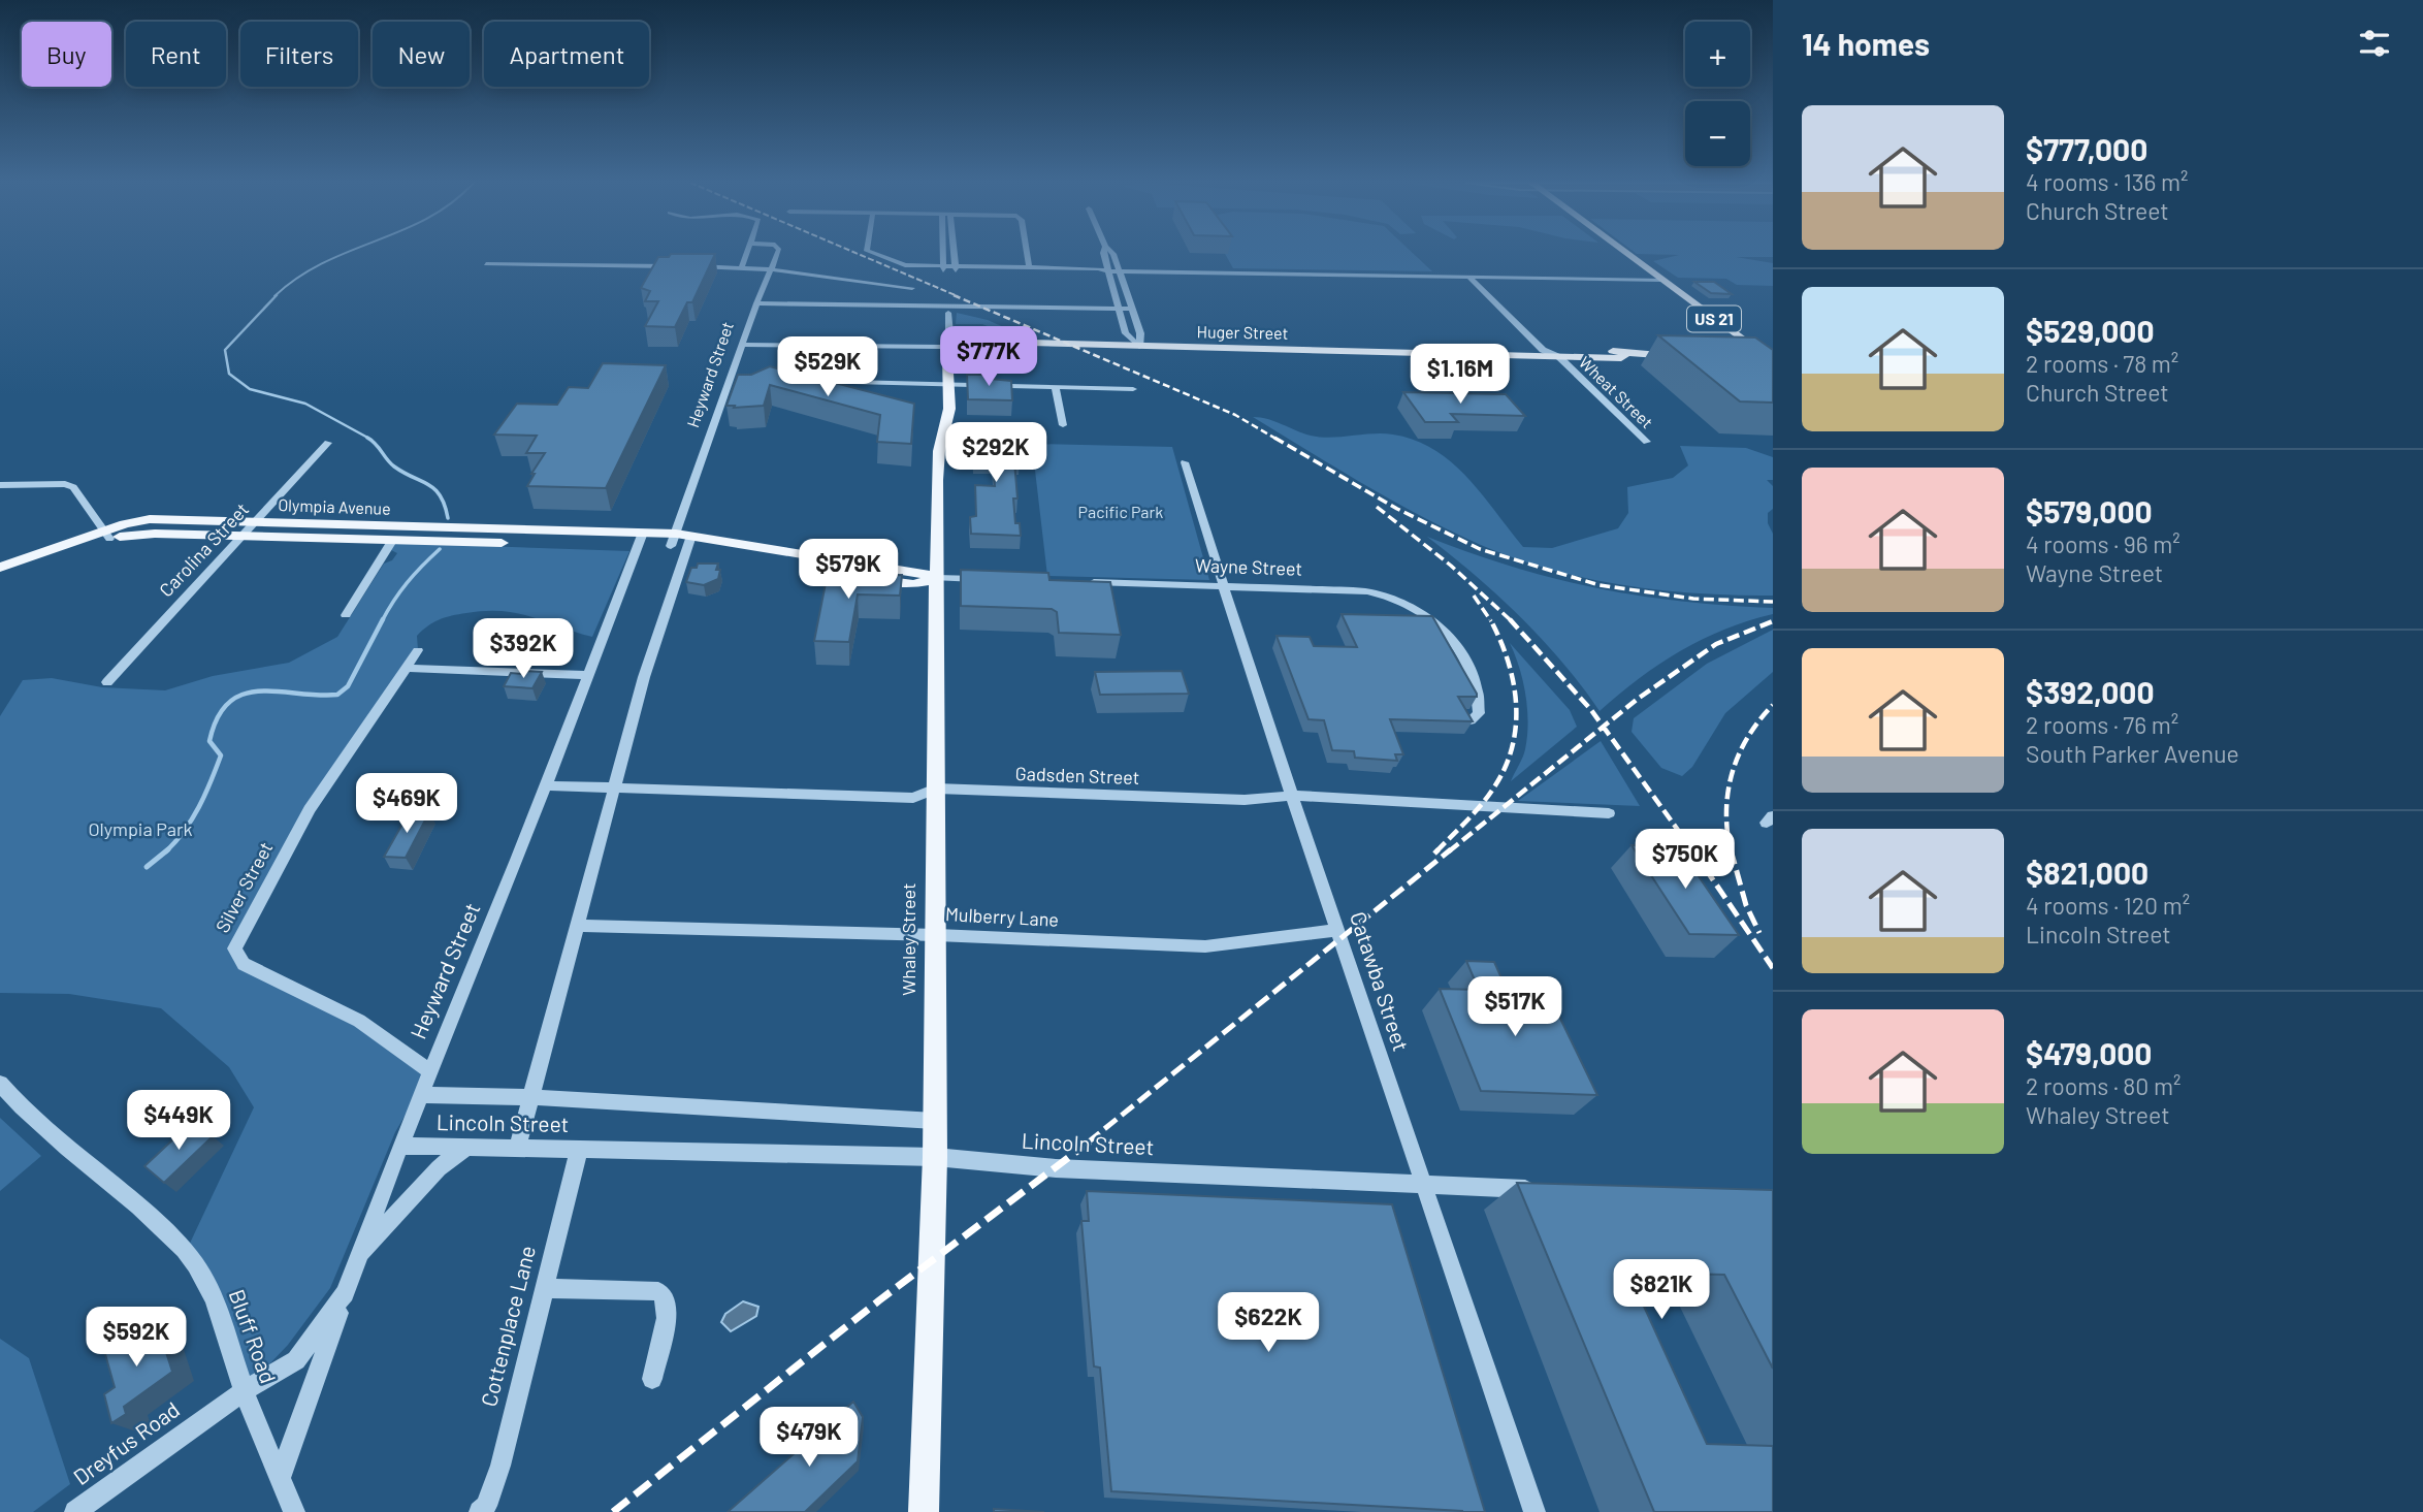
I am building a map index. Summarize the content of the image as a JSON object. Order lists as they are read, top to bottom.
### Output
{
  "streets": {
    "main road": [
      "US 21",
      "Huger Street",
      "Olympia Avenue",
      "Whaley Street"
    ],
    "street": [
      "Heyward Street",
      "Wheat Street",
      "Carolina Street",
      "Wayne Street",
      "Gadsden Street",
      "Silver Street",
      "Mulberry Lane",
      "Catawba Street",
      "Lincoln Street",
      "Cottenplace Lane",
      "Bluff Road",
      "Dreyfus Road"
    ]
  },
  "crossings": [
    ["Huger Street", "Wheat Street"],
    ["Heyward Street", "Olympia Avenue"],
    ["Heyward Street", "Gadsden Street"],
    ["Heyward Street", "Silver Street"],
    ["Heyward Street", "Lincoln Street"],
    ["Heyward Street", "Bluff Road"],
    ["Heyward Street", "Dreyfus Road"],
    ["Olympia Avenue", "Carolina Street"],
    ["Wayne Street", "Catawba Street"],
    ["Gadsden Street", "Whaley Street"],
    ["Gadsden Street", "Catawba Street"],
    ["Mulberry Lane", "Whaley Street"],
    ["Mulberry Lane", "Catawba Street"],
    ["Whaley Street", "Lincoln Street"],
    ["Catawba Street", "Lincoln Street"],
    ["Lincoln Street", "Cottenplace Lane"],
    ["Bluff Road", "Dreyfus Road"]
  ],
  "parks": ["Pacific Park", "Olympia Park"],
  "page": {
    "heading": "14 homes",
    "map_buttons": ["+", "−"],
    "chip": [
      "Buy",
      "Rent",
      "Filters",
      "New",
      "Apartment"
    ],
    "list": [
      {
        "name": "$777,000",
        "note": "4 rooms · 136 m² · Church Street"
      },
      {
        "name": "$529,000",
        "note": "2 rooms · 78 m² · Church Street"
      },
      {
        "name": "$579,000",
        "note": "4 rooms · 96 m² · Wayne Street"
      },
      {
        "name": "$392,000",
        "note": "2 rooms · 76 m² · South Parker Avenue"
      },
      {
        "name": "$821,000",
        "note": "4 rooms · 120 m² · Lincoln Street"
      },
      {
        "name": "$479,000",
        "note": "2 rooms · 80 m² · Whaley Street"
      }
    ],
    "price": [
      "$777K",
      "$529K",
      "$1.16M",
      "$292K",
      "$579K",
      "$392K",
      "$469K",
      "$750K",
      "$517K",
      "$449K",
      "$821K",
      "$622K",
      "$592K",
      "$479K"
    ]
  }
}
